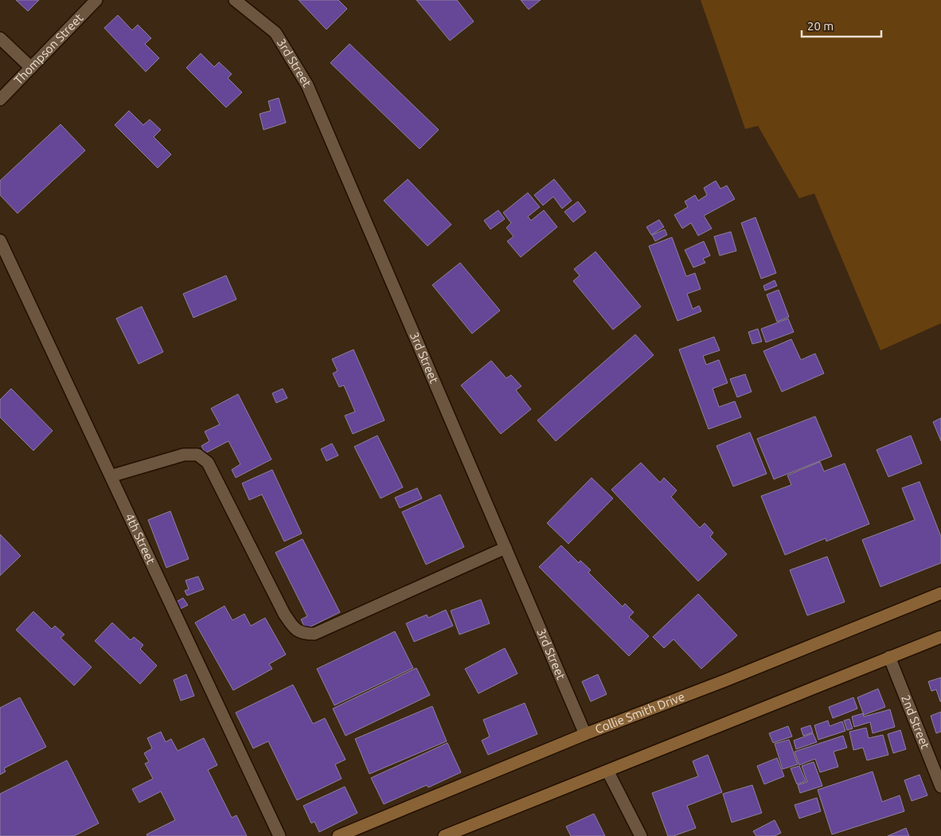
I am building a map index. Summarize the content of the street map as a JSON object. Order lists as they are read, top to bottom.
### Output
{
  "streets": {
    "street": [
      "Thompson Street",
      "3rd Street",
      "4th Street",
      "Collie Smith Drive",
      "2nd Street"
    ]
  },
  "crossings": [
    ["3rd Street", "Collie Smith Drive"]
  ],
  "scale_bar": "20 m"
}
